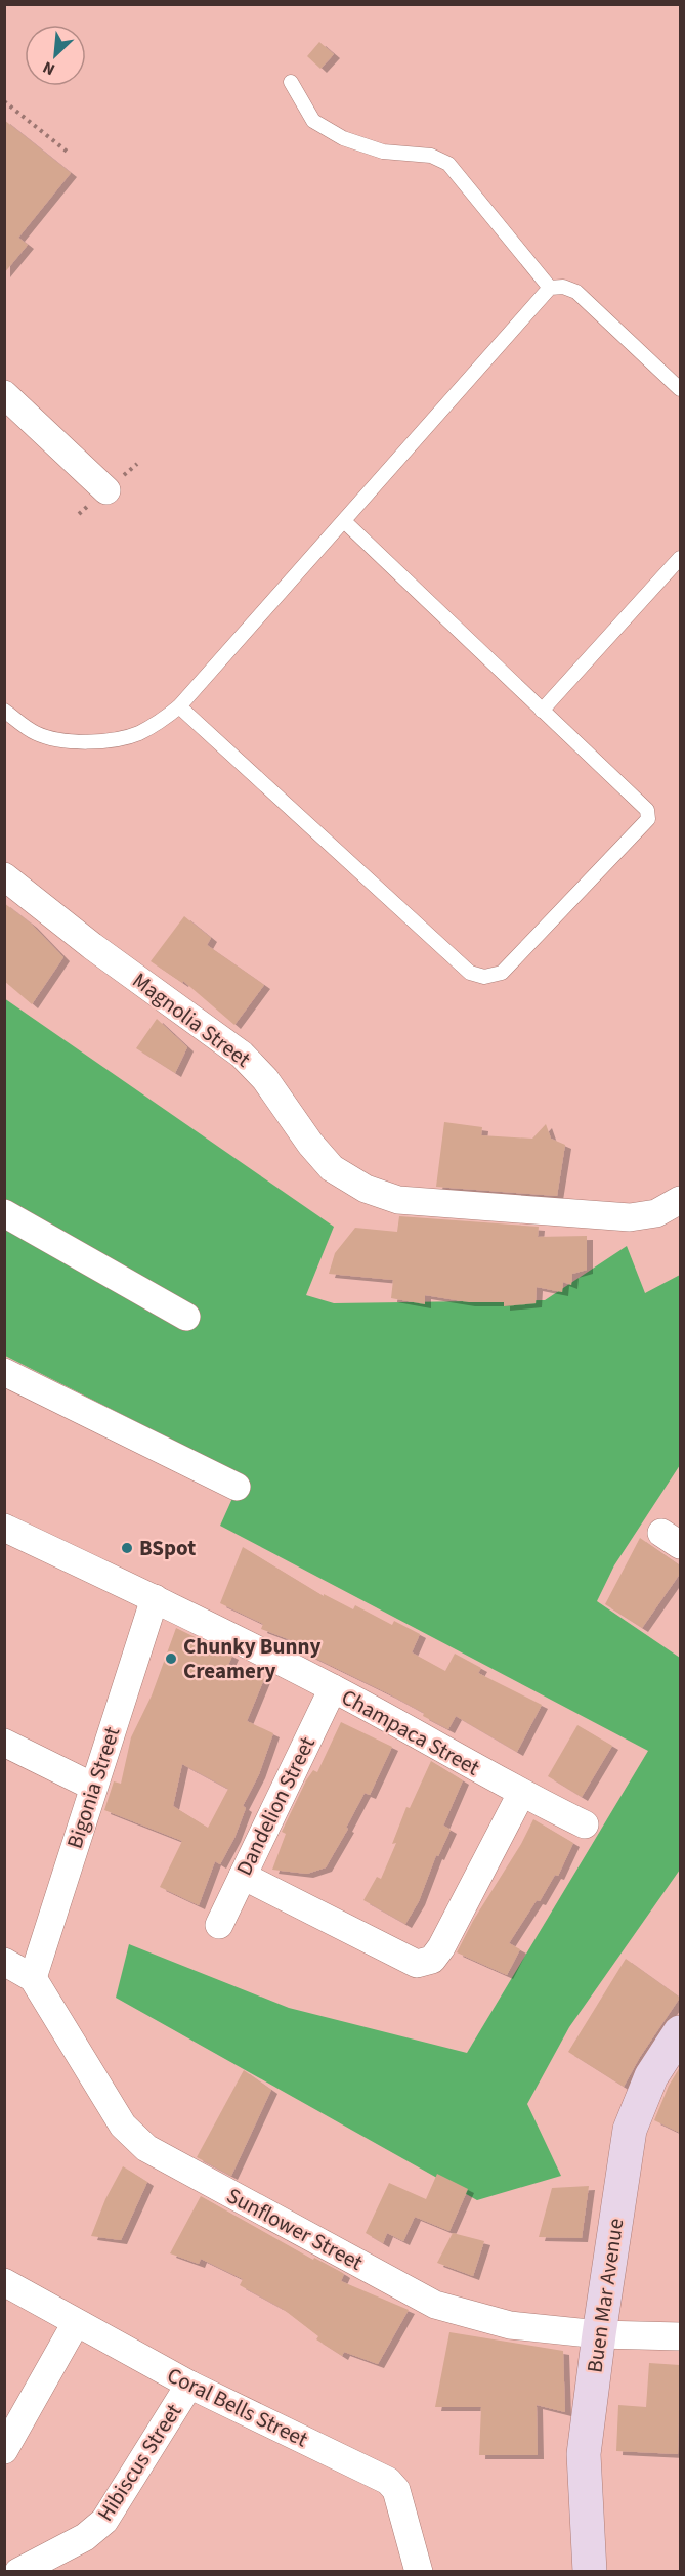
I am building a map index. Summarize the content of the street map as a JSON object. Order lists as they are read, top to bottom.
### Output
{
  "streets": {
    "street": [
      "Magnolia Street",
      "Champaca Street",
      "Bigonia Street",
      "Dandelion Street",
      "Sunflower Street",
      "Buen Mar Avenue",
      "Coral Bells Street",
      "Hibiscus Street"
    ]
  },
  "crossings": [
    ["Champaca Street", "Bigonia Street"],
    ["Champaca Street", "Dandelion Street"],
    ["Bigonia Street", "Sunflower Street"],
    ["Sunflower Street", "Buen Mar Avenue"],
    ["Coral Bells Street", "Hibiscus Street"]
  ],
  "places": ["BSpot", "Chunky Bunny Creamery"],
  "north": "bottom left"
}
